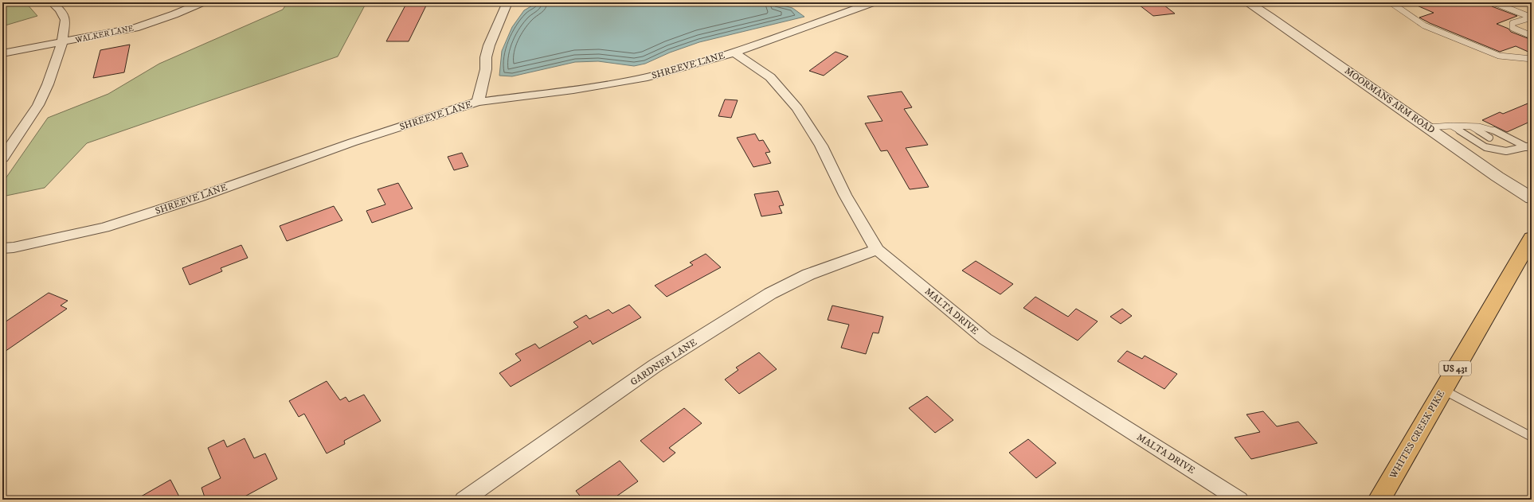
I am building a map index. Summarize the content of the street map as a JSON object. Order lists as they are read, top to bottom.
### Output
{
  "streets": {
    "main road": ["US 431", "WHITES CREEK PIKE"],
    "street": [
      "WALKER LANE",
      "SHREEVE LANE",
      "MOORMANS ARM ROAD",
      "MALTA DRIVE",
      "GARDNER LANE"
    ]
  },
  "crossings": [
    ["SHREEVE LANE", "MALTA DRIVE"],
    ["MALTA DRIVE", "GARDNER LANE"]
  ]
}
